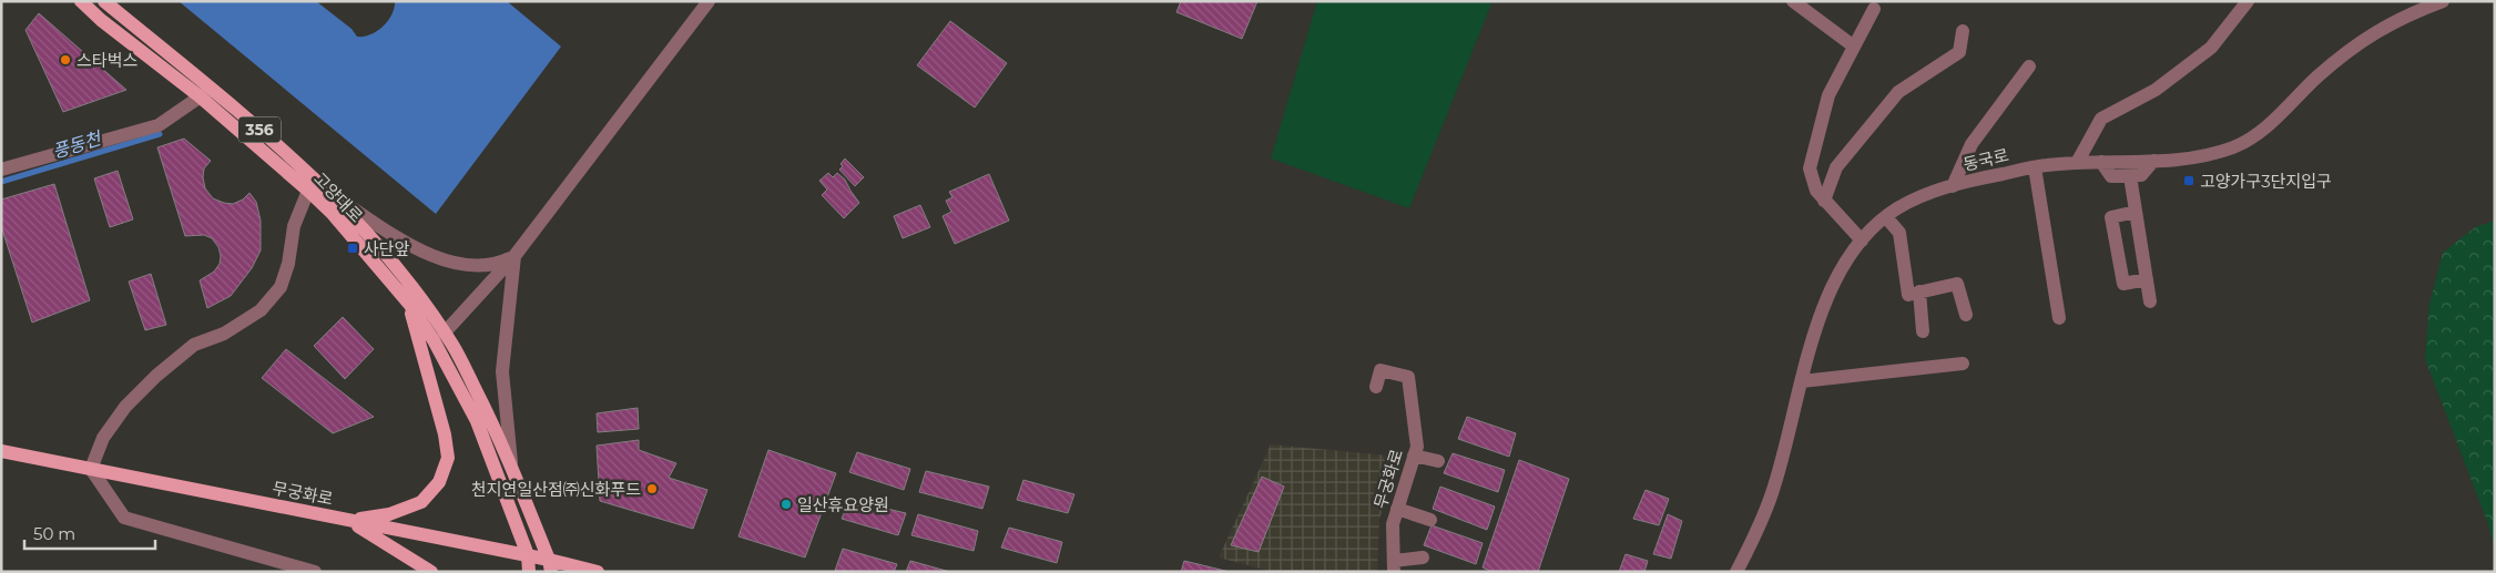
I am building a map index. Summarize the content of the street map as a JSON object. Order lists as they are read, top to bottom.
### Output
{
  "streets": {
    "main road": ["356", "고양대로", "무궁화로"],
    "street": ["동국로"]
  },
  "crossings": [
    ["고양대로", "무궁화로"]
  ],
  "water": ["풍동천"],
  "places": {
    "other": ["스타벅스", "천지연일산점㈜신화푸드", "일산휴요양원"],
    "transit": ["고양가구3단지입구", "사단앞"]
  },
  "scale_bar": "50 m"
}
